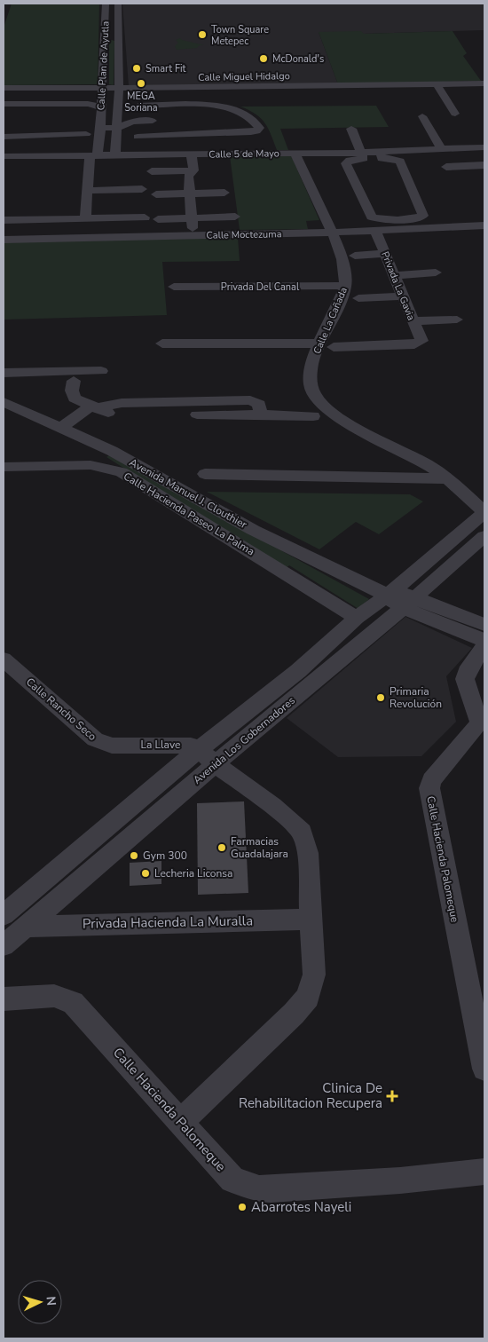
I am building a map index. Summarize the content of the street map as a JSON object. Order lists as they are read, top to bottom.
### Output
{
  "streets": {
    "street": [
      "Calle Plan de Ayutla",
      "Calle Miguel Hidalgo",
      "Calle 5 de Mayo",
      "Calle Moctezuma",
      "Privada La Gavia",
      "Privada Del Canal",
      "Calle La Cañada",
      "Avenida Manuel J. Clouthier",
      "Calle Hacienda Paseo La Palma",
      "Calle Rancho Seco",
      "Avenida Los Gobernadores",
      "La Llave",
      "Calle Hacienda Palomeque",
      "Privada Hacienda La Muralla"
    ]
  },
  "crossings": [
    ["Calle Plan de Ayutla", "Calle Miguel Hidalgo"],
    ["Calle Plan de Ayutla", "Calle 5 de Mayo"],
    ["Calle 5 de Mayo", "Calle La Cañada"],
    ["Calle Moctezuma", "Privada La Gavia"],
    ["Calle Moctezuma", "Calle La Cañada"],
    ["Privada Del Canal", "Calle La Cañada"],
    ["Calle La Cañada", "Avenida Los Gobernadores"],
    ["Avenida Manuel J. Clouthier", "Avenida Los Gobernadores"],
    ["Calle Hacienda Paseo La Palma", "Avenida Los Gobernadores"],
    ["Calle Rancho Seco", "La Llave"],
    ["Avenida Los Gobernadores", "La Llave"],
    ["Avenida Los Gobernadores", "Privada Hacienda La Muralla"]
  ],
  "places": {
    "other": [
      "Town Square Metepec",
      "McDonald's",
      "Smart Fit",
      "MEGA Soriana",
      "Primaria Revolución",
      "Farmacias Guadalajara",
      "Gym 300",
      "Lecheria Liconsa",
      "Abarrotes Nayeli"
    ],
    "health": ["Clinica De Rehabilitacion Recupera"]
  },
  "north": "right"
}
